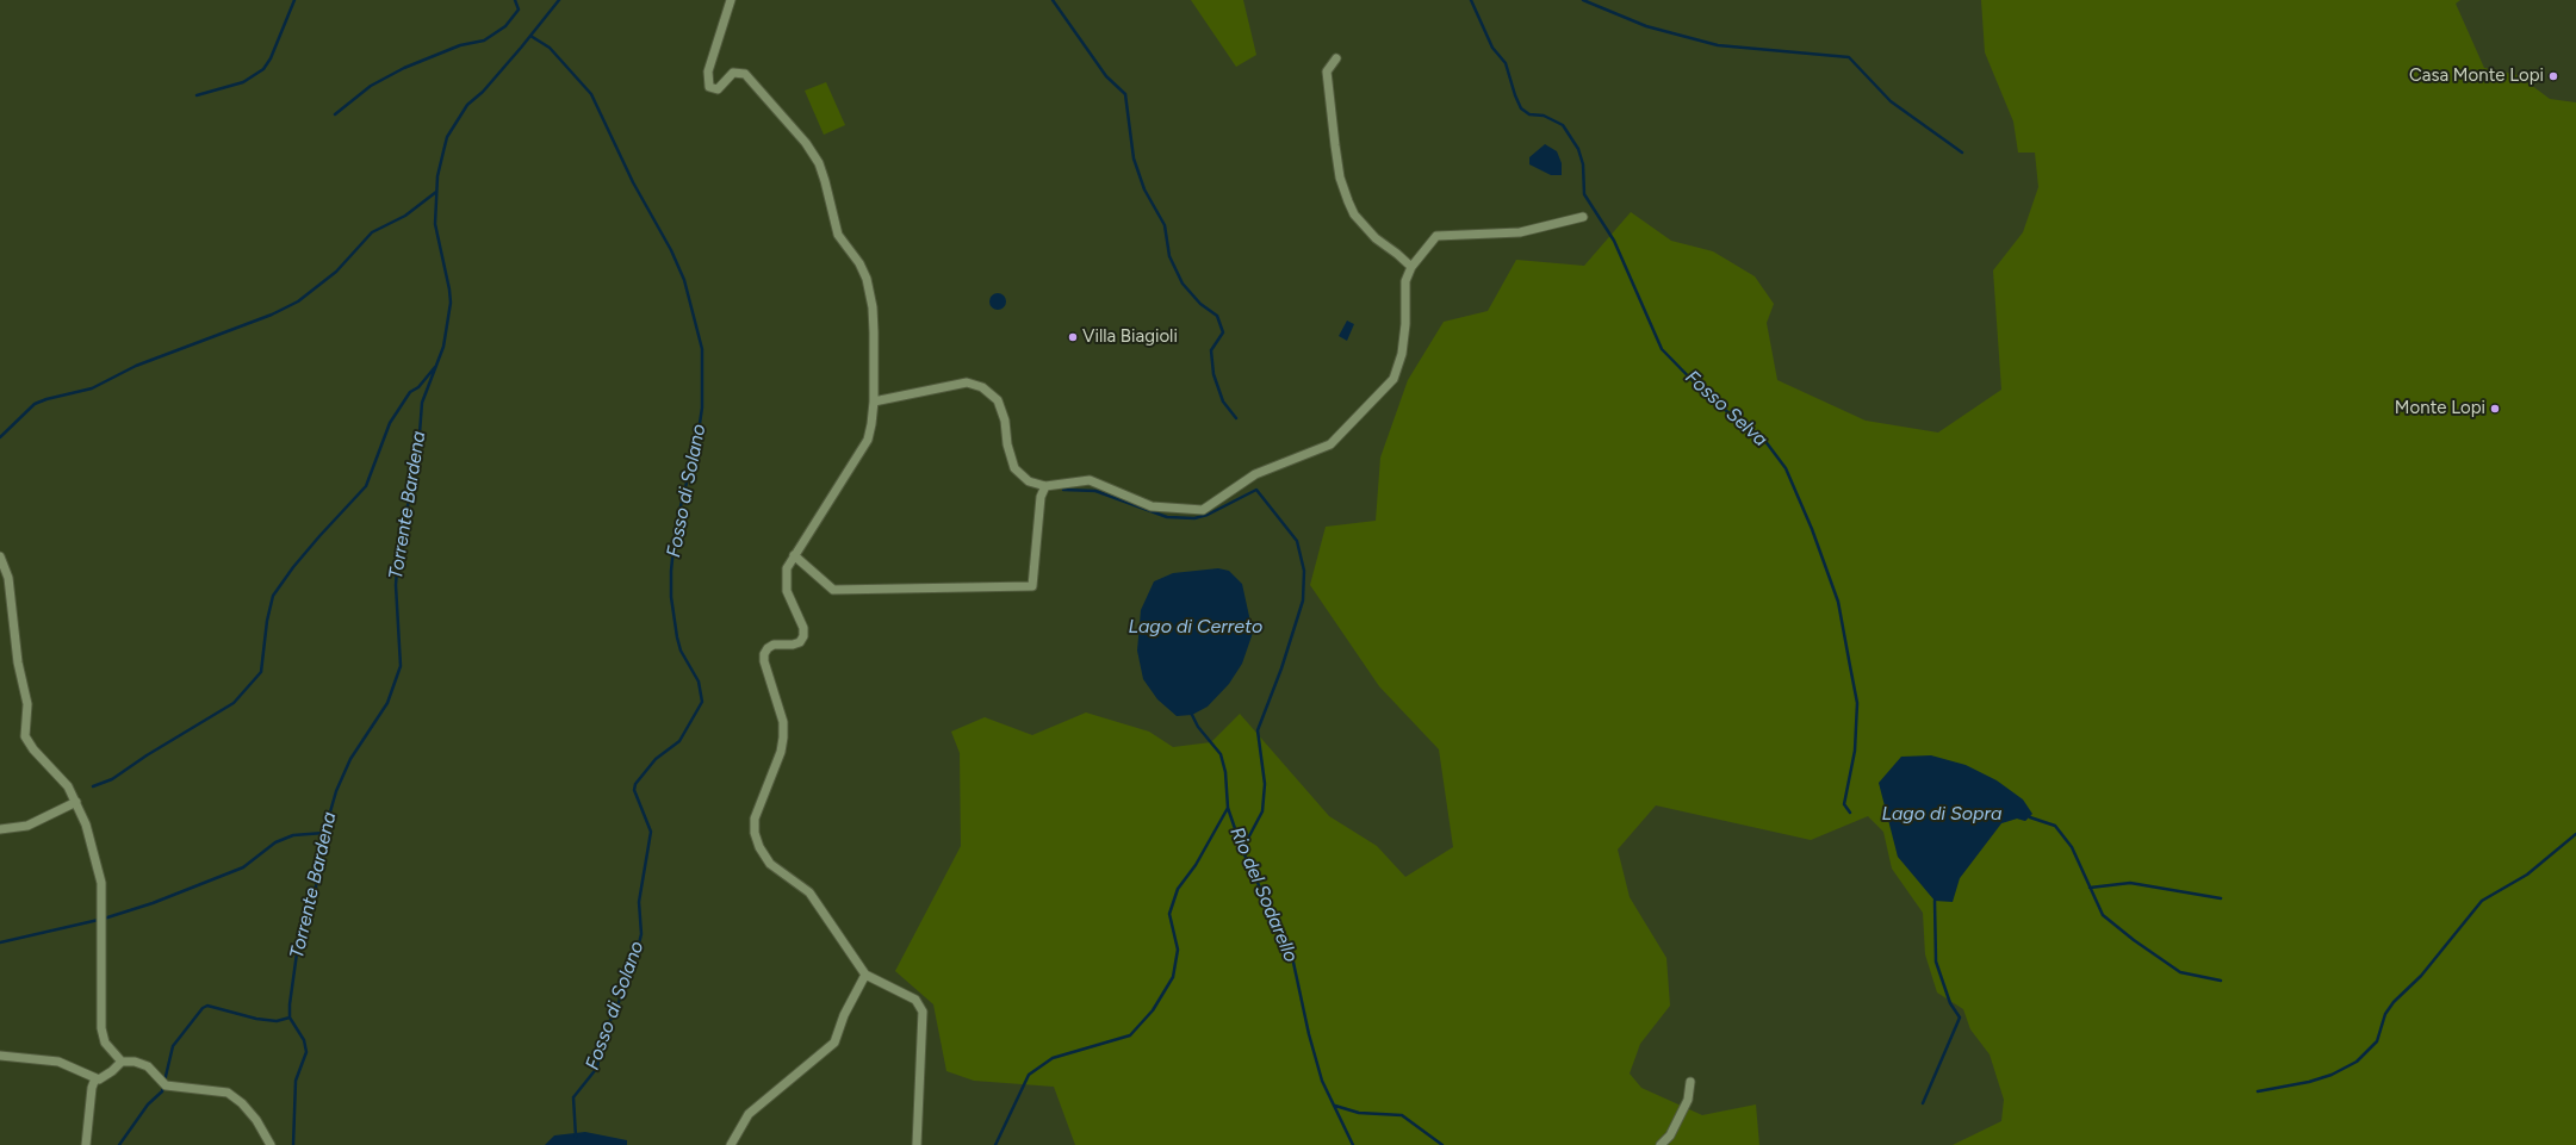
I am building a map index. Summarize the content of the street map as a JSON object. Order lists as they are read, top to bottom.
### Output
{
  "water": [
    "Fosso Selva",
    "Fosso di Solano",
    "Torrente Bardena",
    "Lago di Cerreto",
    "Lago di Sopra",
    "Rio del Sodarello"
  ],
  "places": ["Casa Monte Lopi", "Villa Biagioli", "Monte Lopi"]
}
